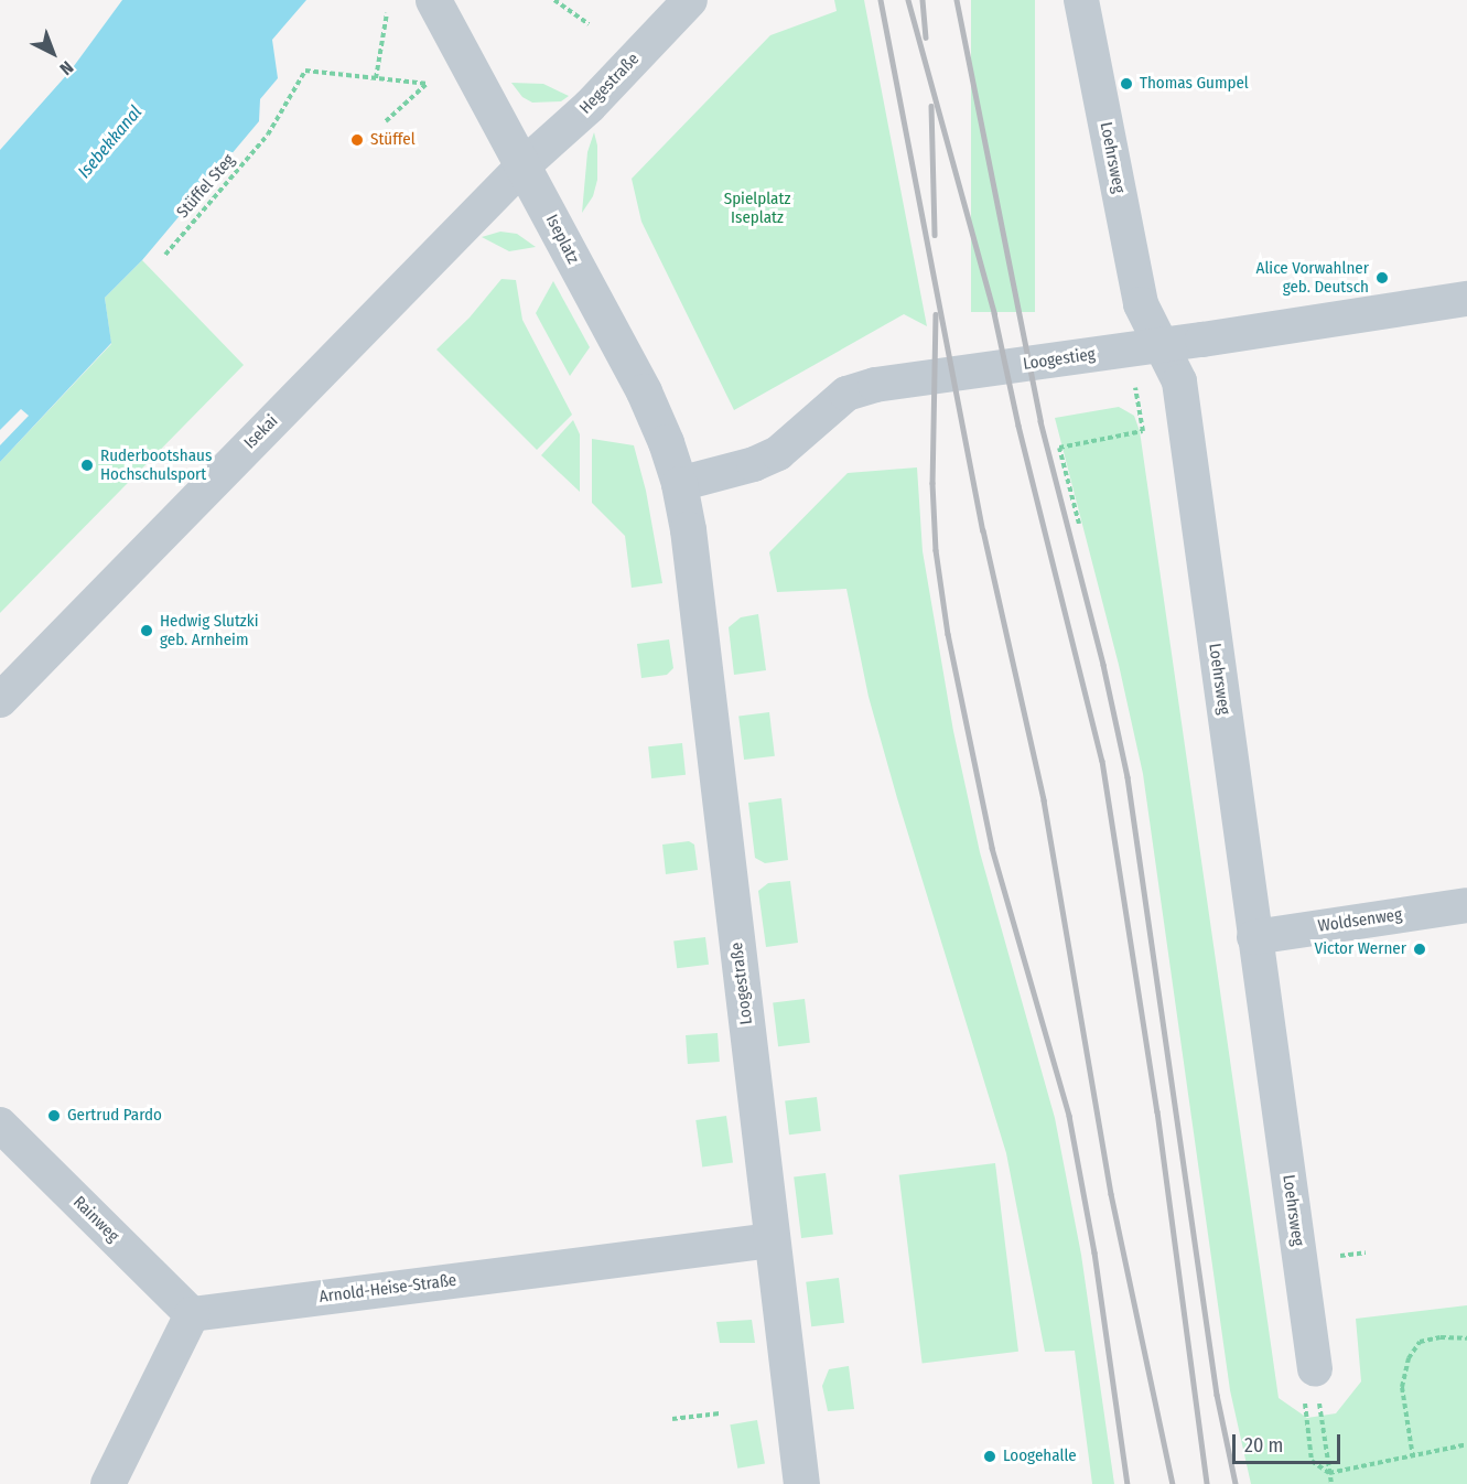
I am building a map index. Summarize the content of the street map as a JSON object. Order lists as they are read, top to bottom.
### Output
{
  "streets": {
    "street": [
      "Hegestraße",
      "Loehrsweg",
      "Iseplatz",
      "Loogestieg",
      "Isekai",
      "Woldsenweg",
      "Loogestraße",
      "Rainweg",
      "Arnold-Heise-Straße"
    ],
    "path": ["Stüffel Steg"]
  },
  "crossings": [
    ["Hegestraße", "Iseplatz"],
    ["Hegestraße", "Isekai"],
    ["Loehrsweg", "Loogestieg"],
    ["Loehrsweg", "Woldsenweg"],
    ["Iseplatz", "Loogestieg"],
    ["Iseplatz", "Isekai"],
    ["Iseplatz", "Loogestraße"],
    ["Loogestieg", "Loogestraße"],
    ["Loogestraße", "Arnold-Heise-Straße"],
    ["Rainweg", "Arnold-Heise-Straße"]
  ],
  "water": ["Isebekkanal"],
  "parks": ["Spielplatz Iseplatz"],
  "places": [
    "Thomas Gumpel",
    "Stüffel",
    "Alice Vorwahlner geb. Deutsch",
    "Ruderbootshaus Hochschulsport",
    "Hedwig Slutzki geb. Arnheim",
    "Victor Werner",
    "Gertrud Pardo",
    "Loogehalle"
  ],
  "scale_bar": "20 m",
  "north": "bottom right"
}
